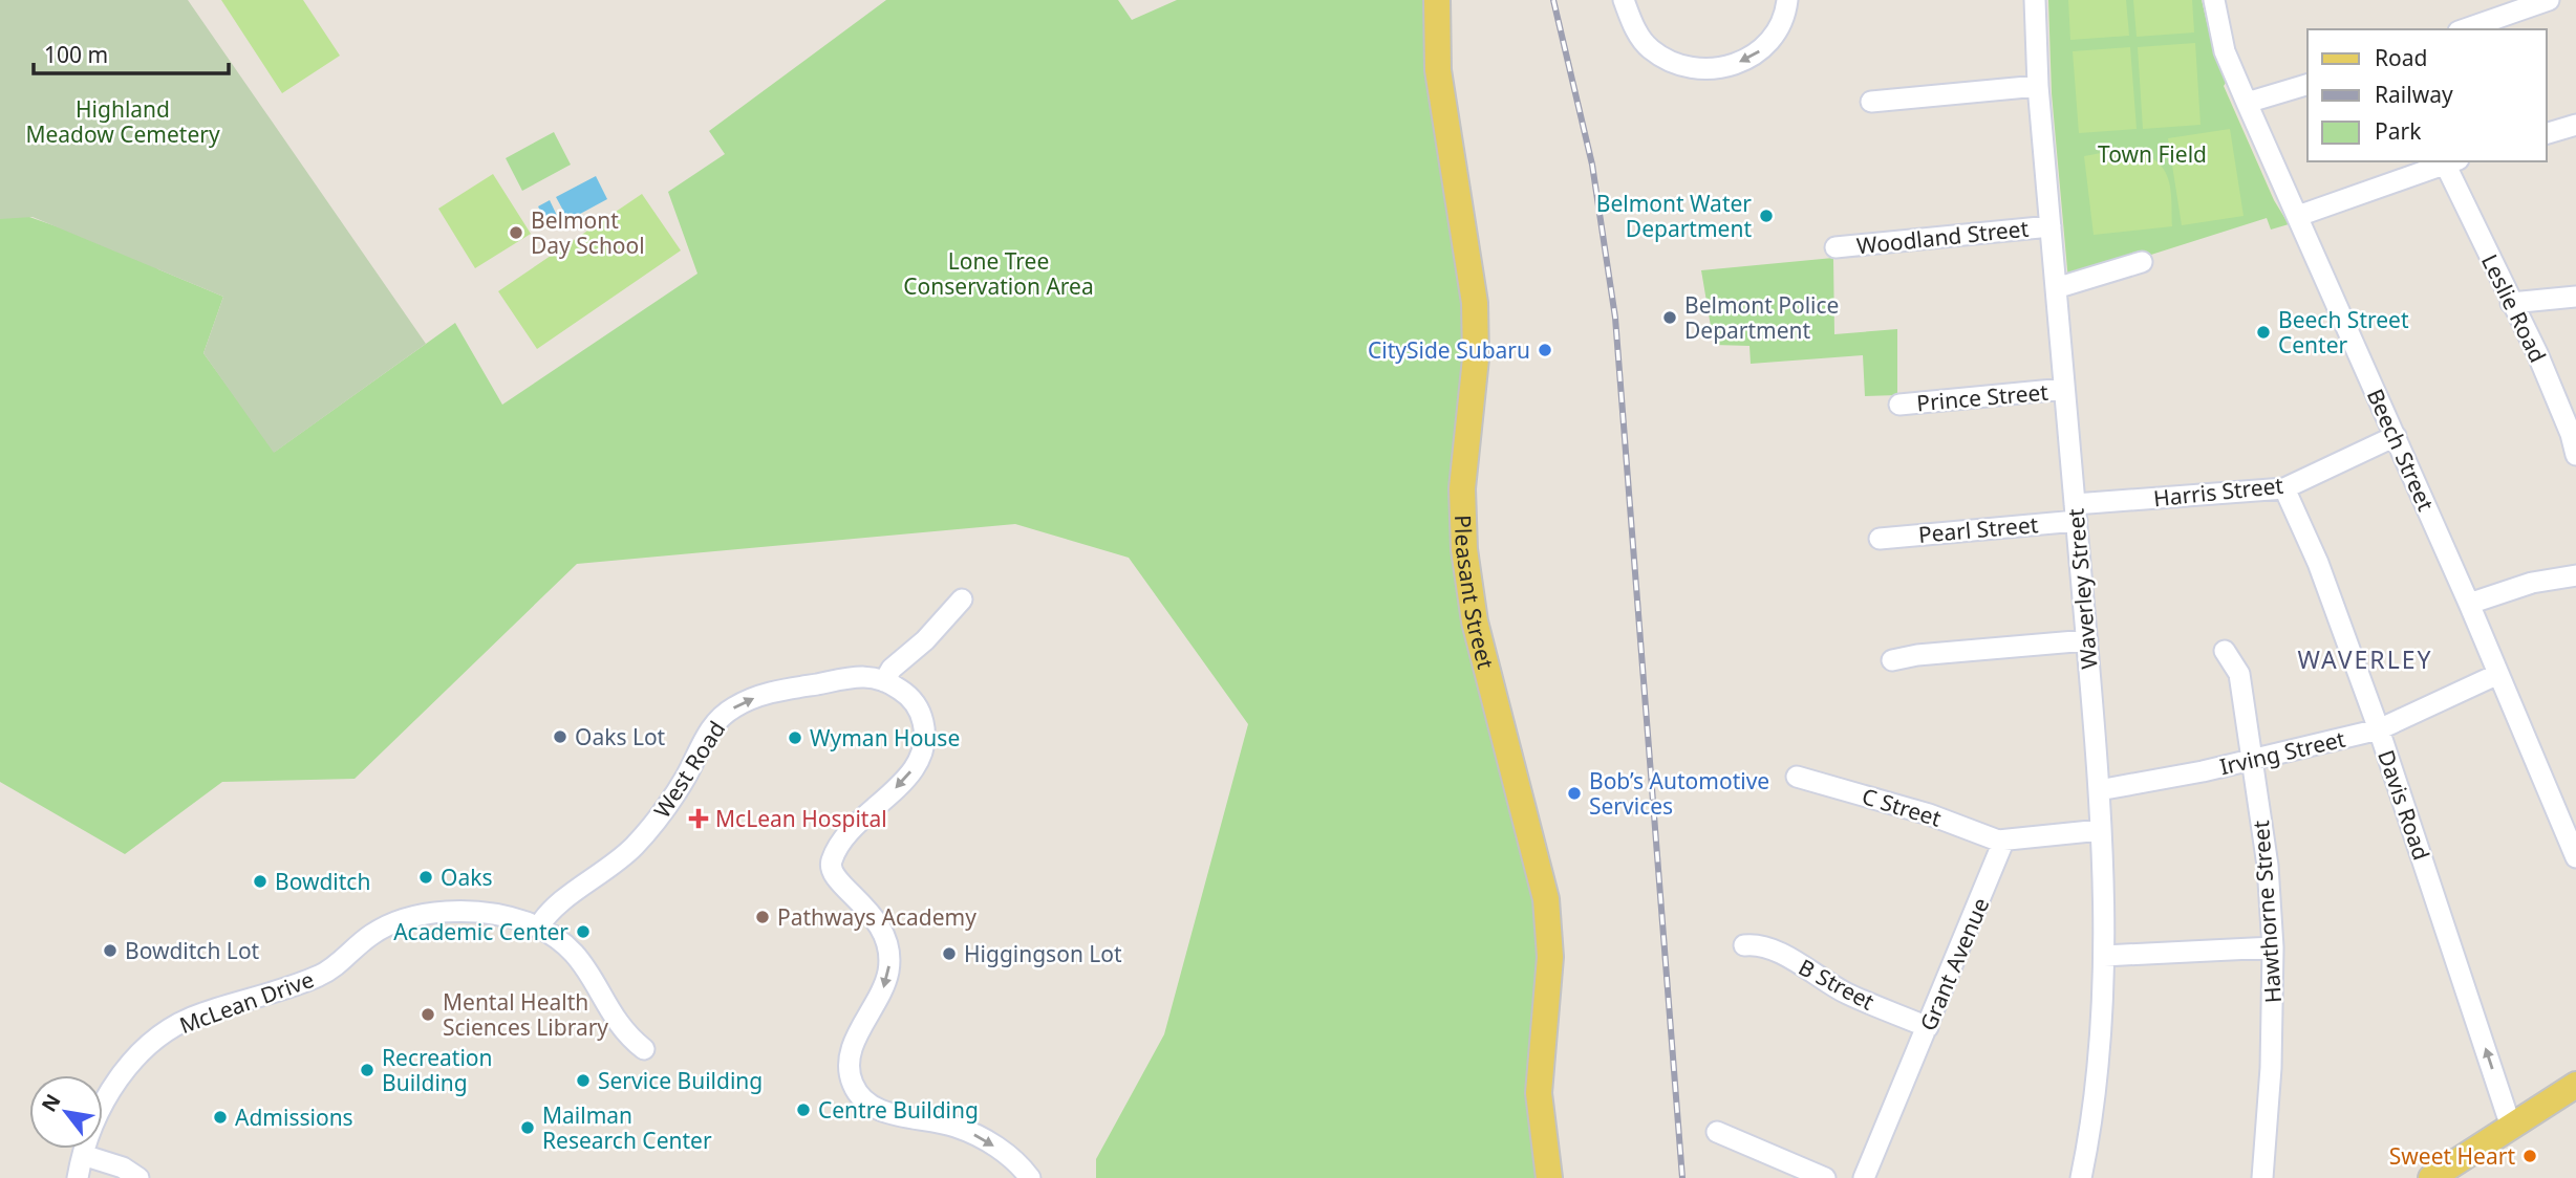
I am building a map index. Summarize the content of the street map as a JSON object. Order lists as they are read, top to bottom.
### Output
{
  "streets": {
    "main road": ["Pleasant Street"],
    "street": [
      "Woodland Street",
      "Leslie Road",
      "Prince Street",
      "Beech Street",
      "Harris Street",
      "Pearl Street",
      "Waverley Street",
      "Irving Street",
      "West Road",
      "Davis Road",
      "C Street",
      "Hawthorne Street",
      "Grant Avenue",
      "B Street",
      "McLean Drive"
    ]
  },
  "crossings": [
    ["Woodland Street", "Waverley Street"],
    ["Prince Street", "Waverley Street"],
    ["Beech Street", "Harris Street"],
    ["Beech Street", "Irving Street"],
    ["Harris Street", "Pearl Street"],
    ["Harris Street", "Waverley Street"],
    ["Harris Street", "Davis Road"],
    ["Pearl Street", "Waverley Street"],
    ["Waverley Street", "Irving Street"],
    ["Irving Street", "Davis Road"],
    ["Irving Street", "Hawthorne Street"],
    ["West Road", "McLean Drive"],
    ["C Street", "Grant Avenue"],
    ["Grant Avenue", "B Street"]
  ],
  "one_way": ["Davis Road"],
  "districts": ["WAVERLEY"],
  "parks": ["Highland Meadow Cemetery", "Town Field", "Lone Tree Conservation Area"],
  "places": {
    "other": [
      "Belmont Water Department",
      "Belmont Day School",
      "Belmont Police Department",
      "Beech Street Center",
      "CitySide Subaru",
      "Oaks Lot",
      "Wyman House",
      "Bob’s Automotive Services",
      "Oaks",
      "Bowditch",
      "Pathways Academy",
      "Academic Center",
      "Bowditch Lot",
      "Higgingson Lot",
      "Mental Health Sciences Library",
      "Recreation Building",
      "Service Building",
      "Centre Building",
      "Admissions",
      "Mailman Research Center",
      "Sweet Heart"
    ],
    "health": ["McLean Hospital"]
  },
  "legend": ["Road", "Railway", "Park"],
  "scale_bar": "100 m",
  "north": "top left"
}
